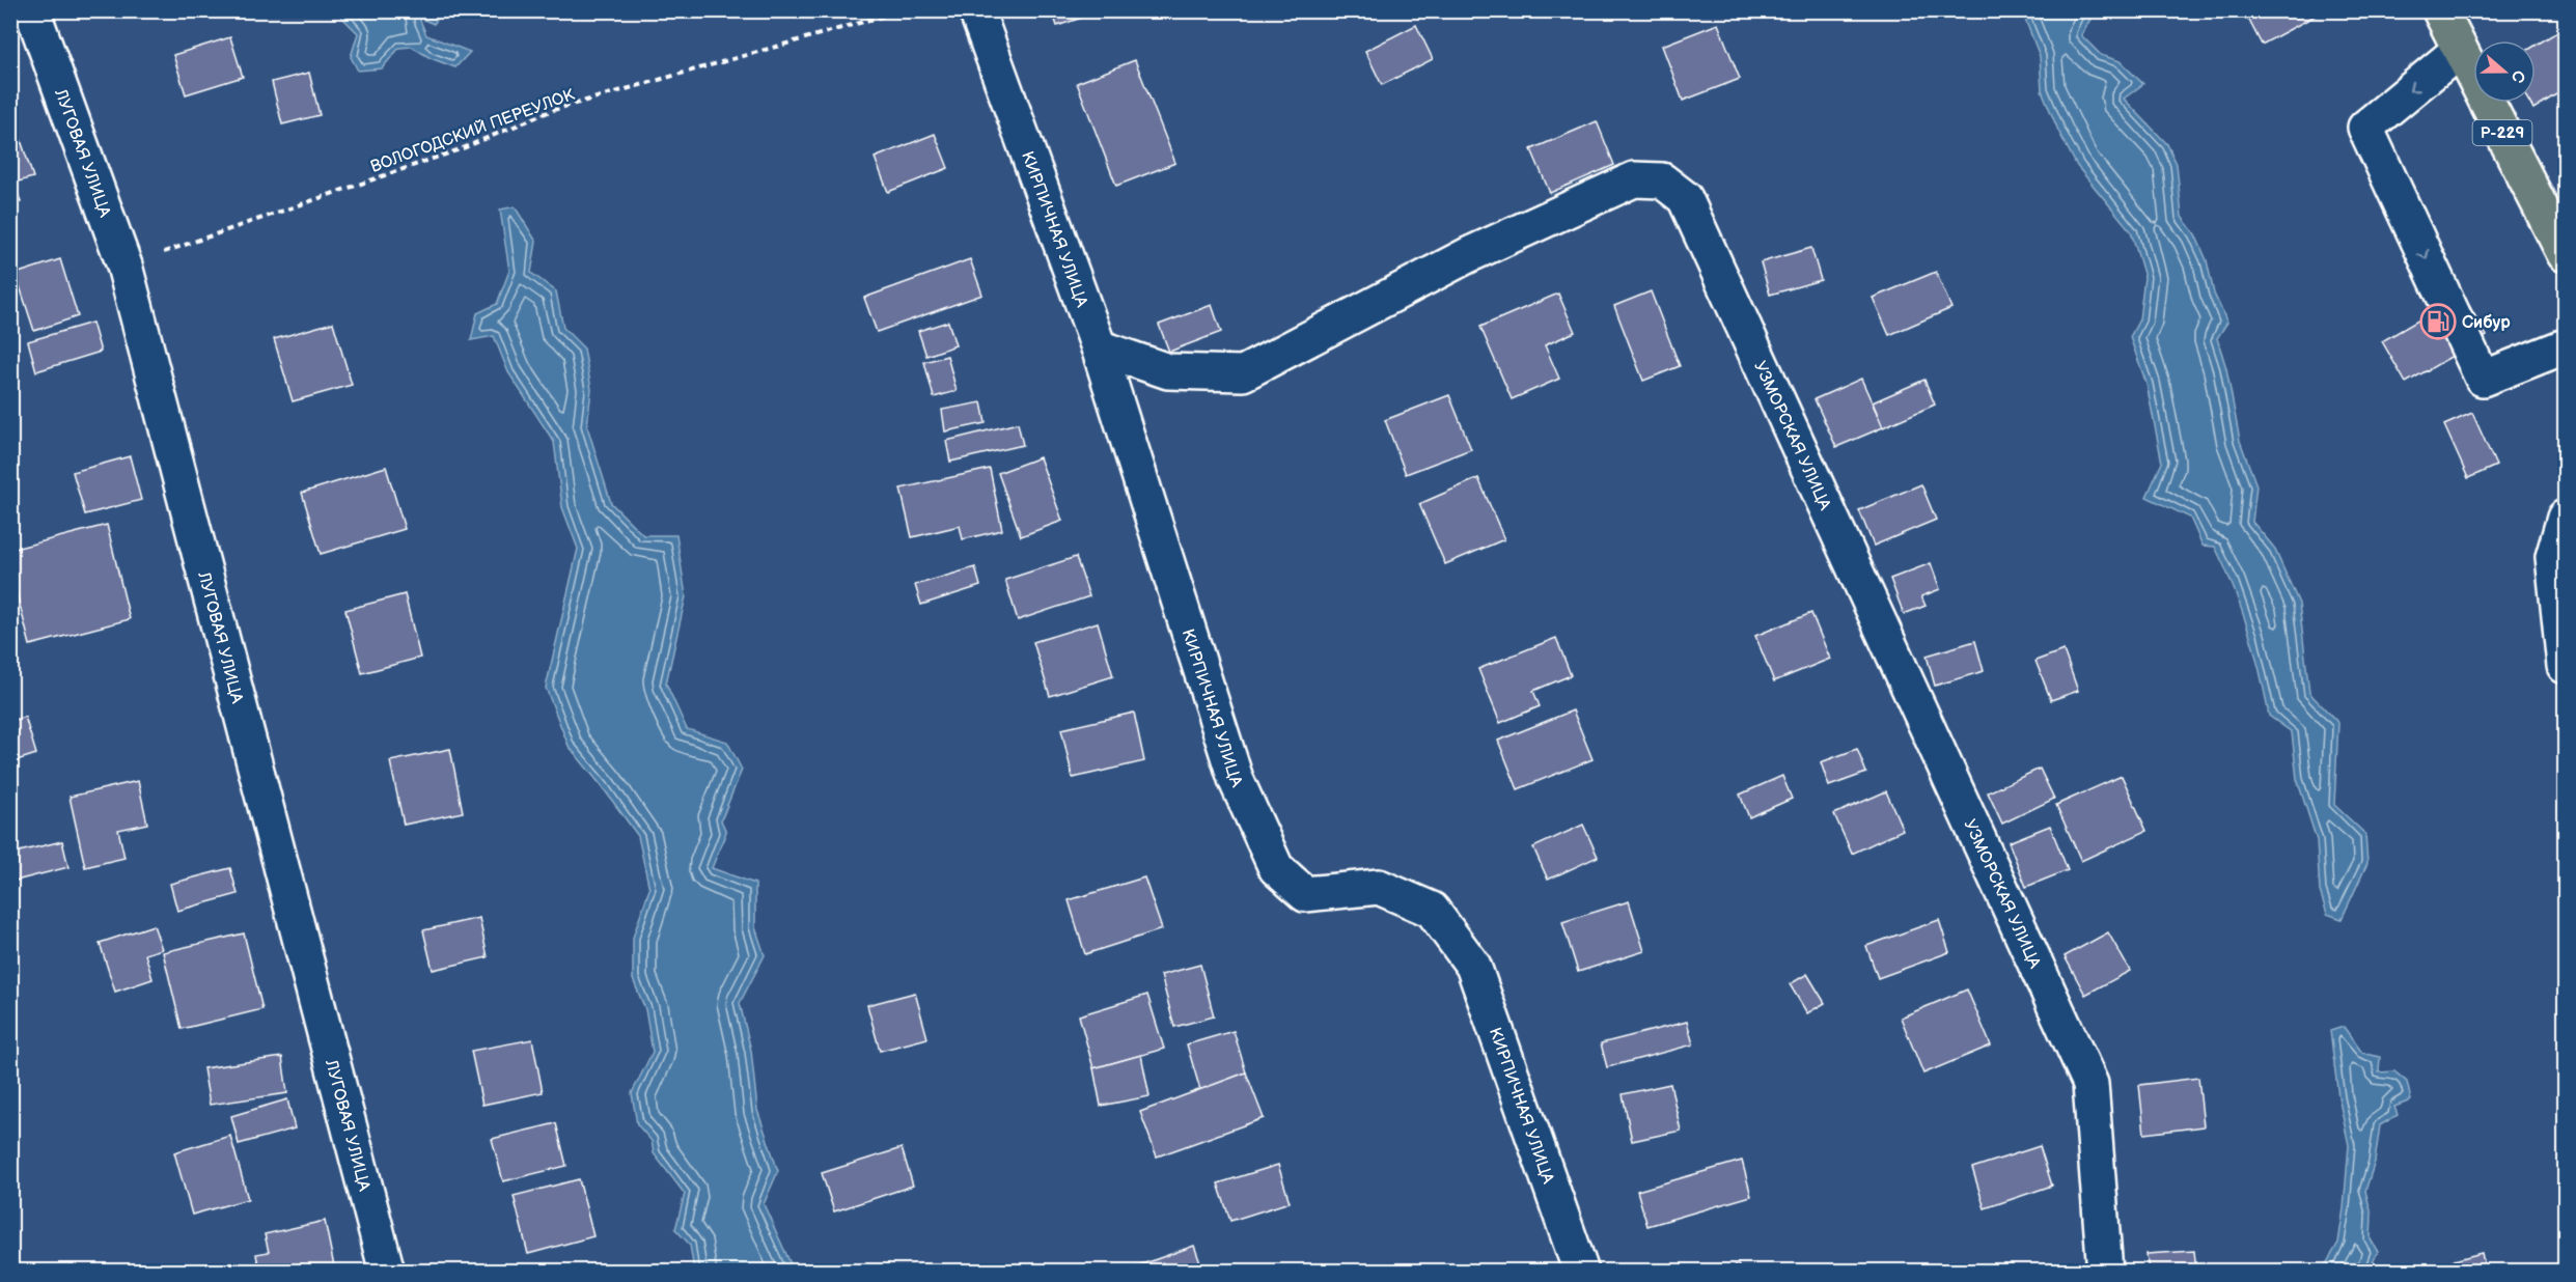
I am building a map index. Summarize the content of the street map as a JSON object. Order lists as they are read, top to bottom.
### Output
{
  "streets": {
    "main road": ["Р-229"],
    "street": ["ЛУГОВАЯ УЛИЦА", "КИРПИЧНАЯ УЛИЦА", "УЗМОРСКАЯ УЛИЦА"],
    "path": ["ВОЛОГОДСКИЙ ПЕРЕУЛОК"]
  },
  "crossings": [
    ["ВОЛОГОДСКИЙ ПЕРЕУЛОК", "ЛУГОВАЯ УЛИЦА"],
    ["КИРПИЧНАЯ УЛИЦА", "УЗМОРСКАЯ УЛИЦА"]
  ],
  "places": {
    "fuel station": ["Сибур"]
  },
  "north": "right"
}
